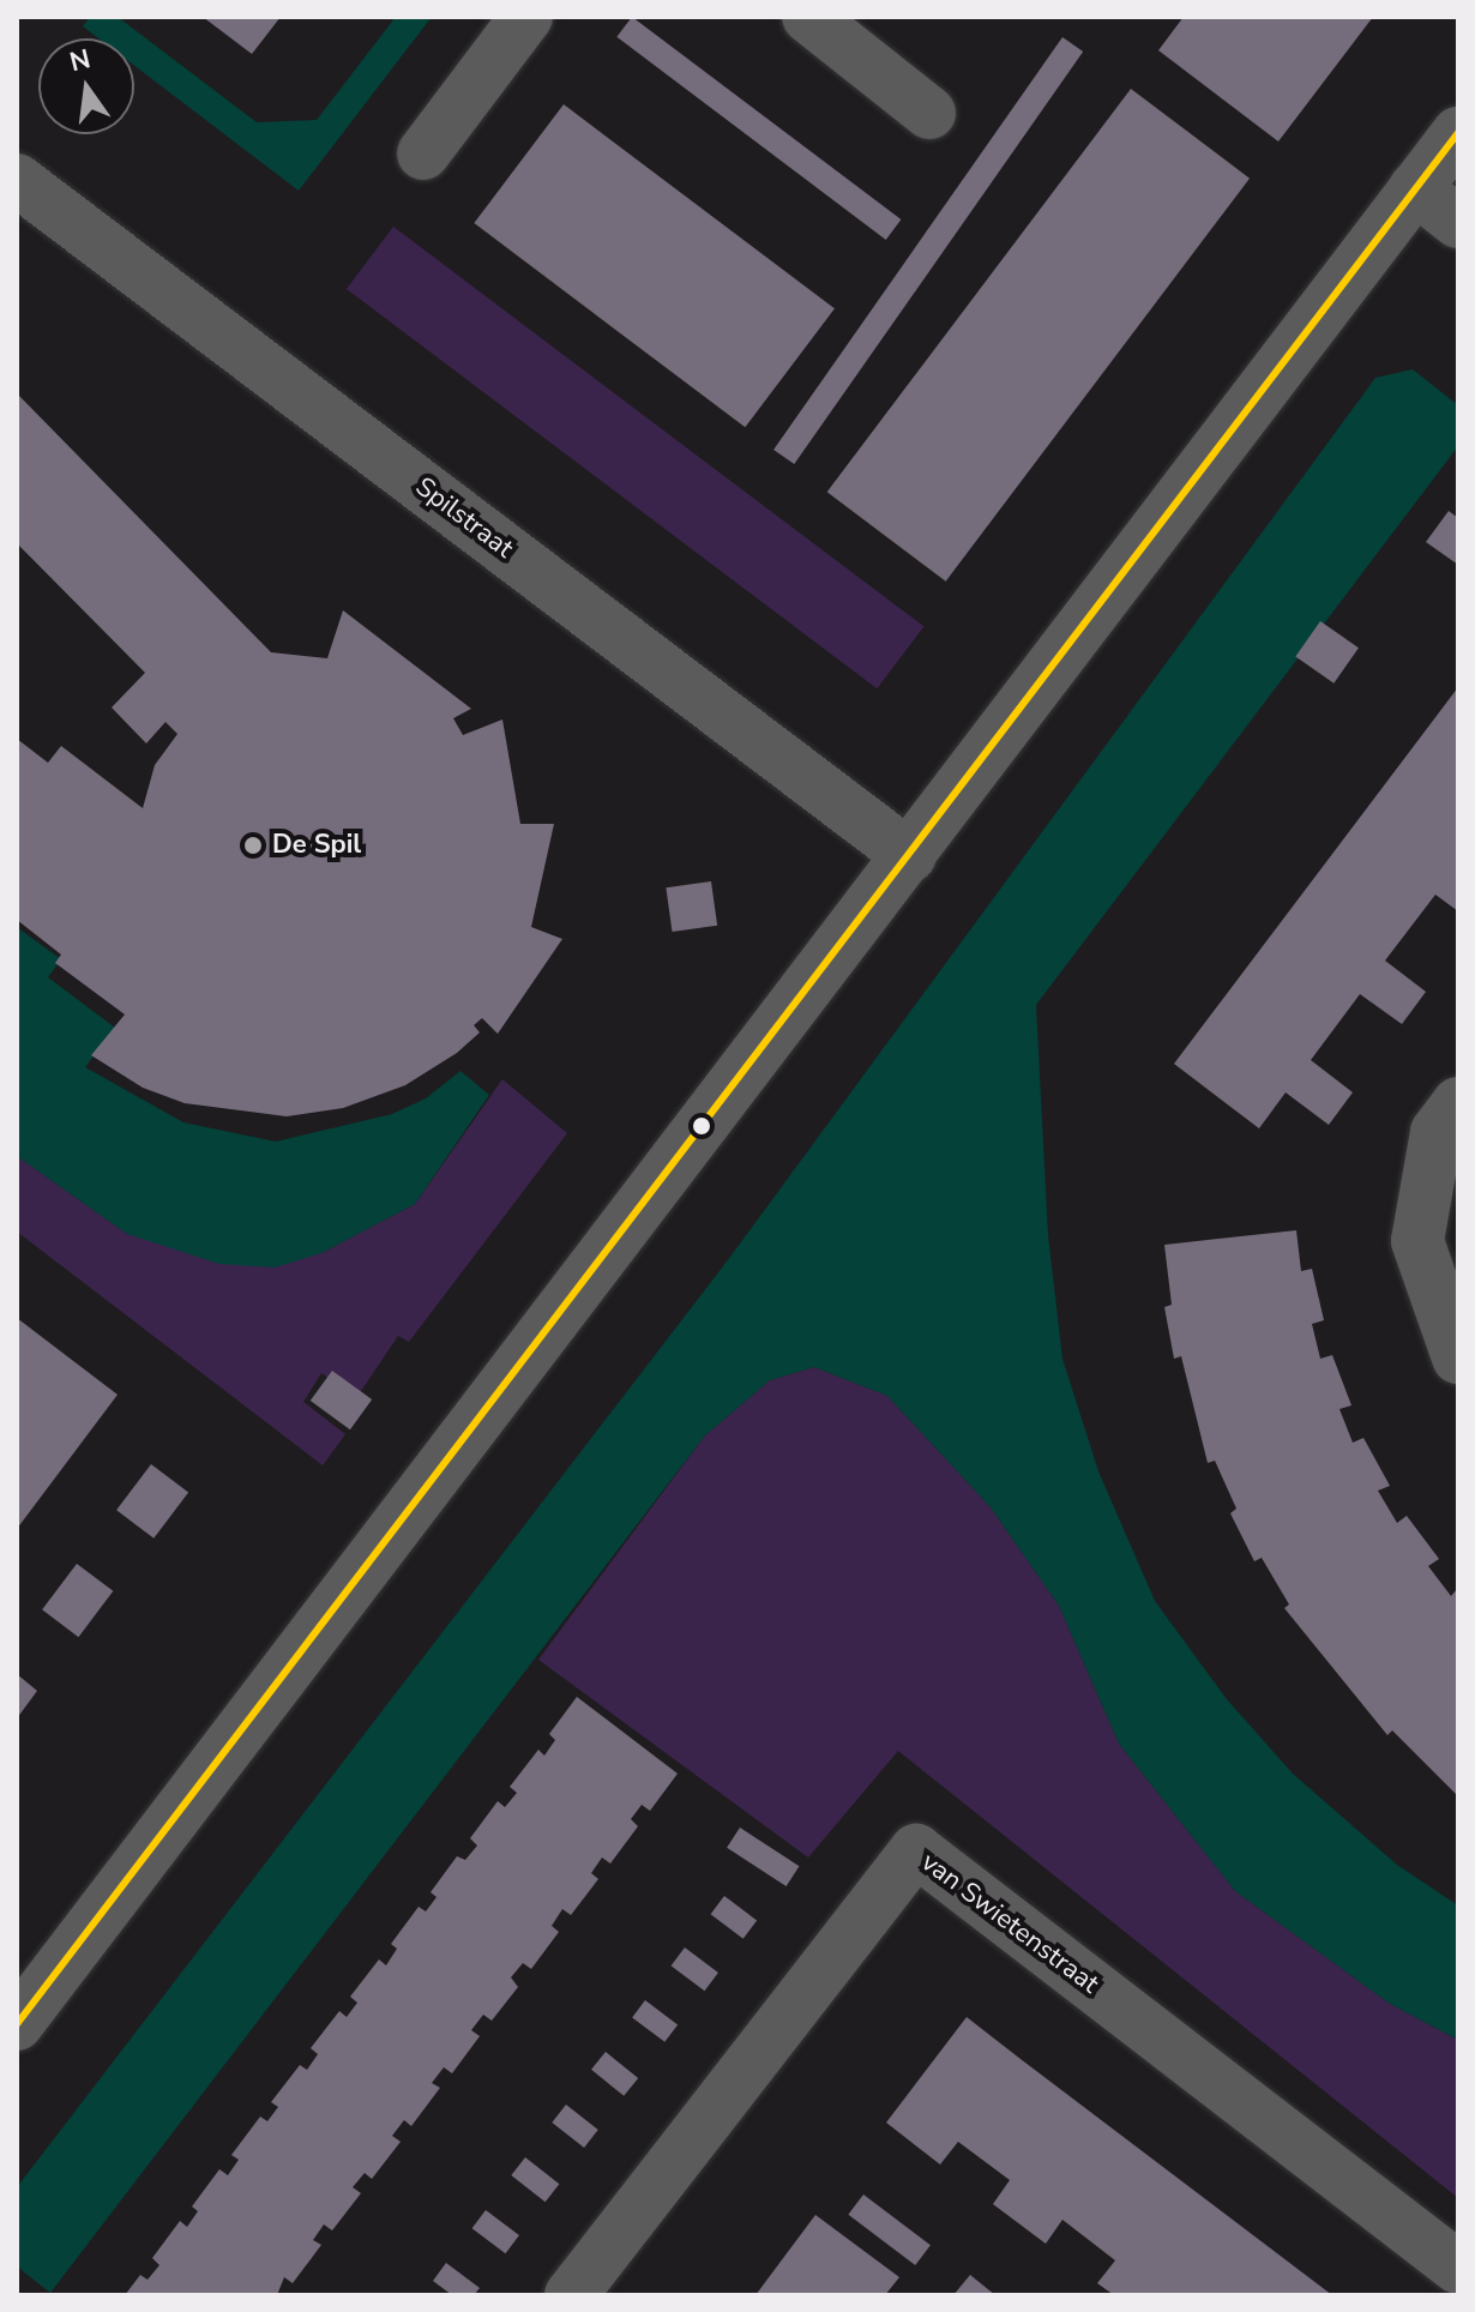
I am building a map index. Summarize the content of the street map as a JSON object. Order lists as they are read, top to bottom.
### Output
{
  "streets": {
    "street": ["Spilstraat", "van Swietenstraat"]
  },
  "places": ["De Spil"],
  "north": "top"
}
